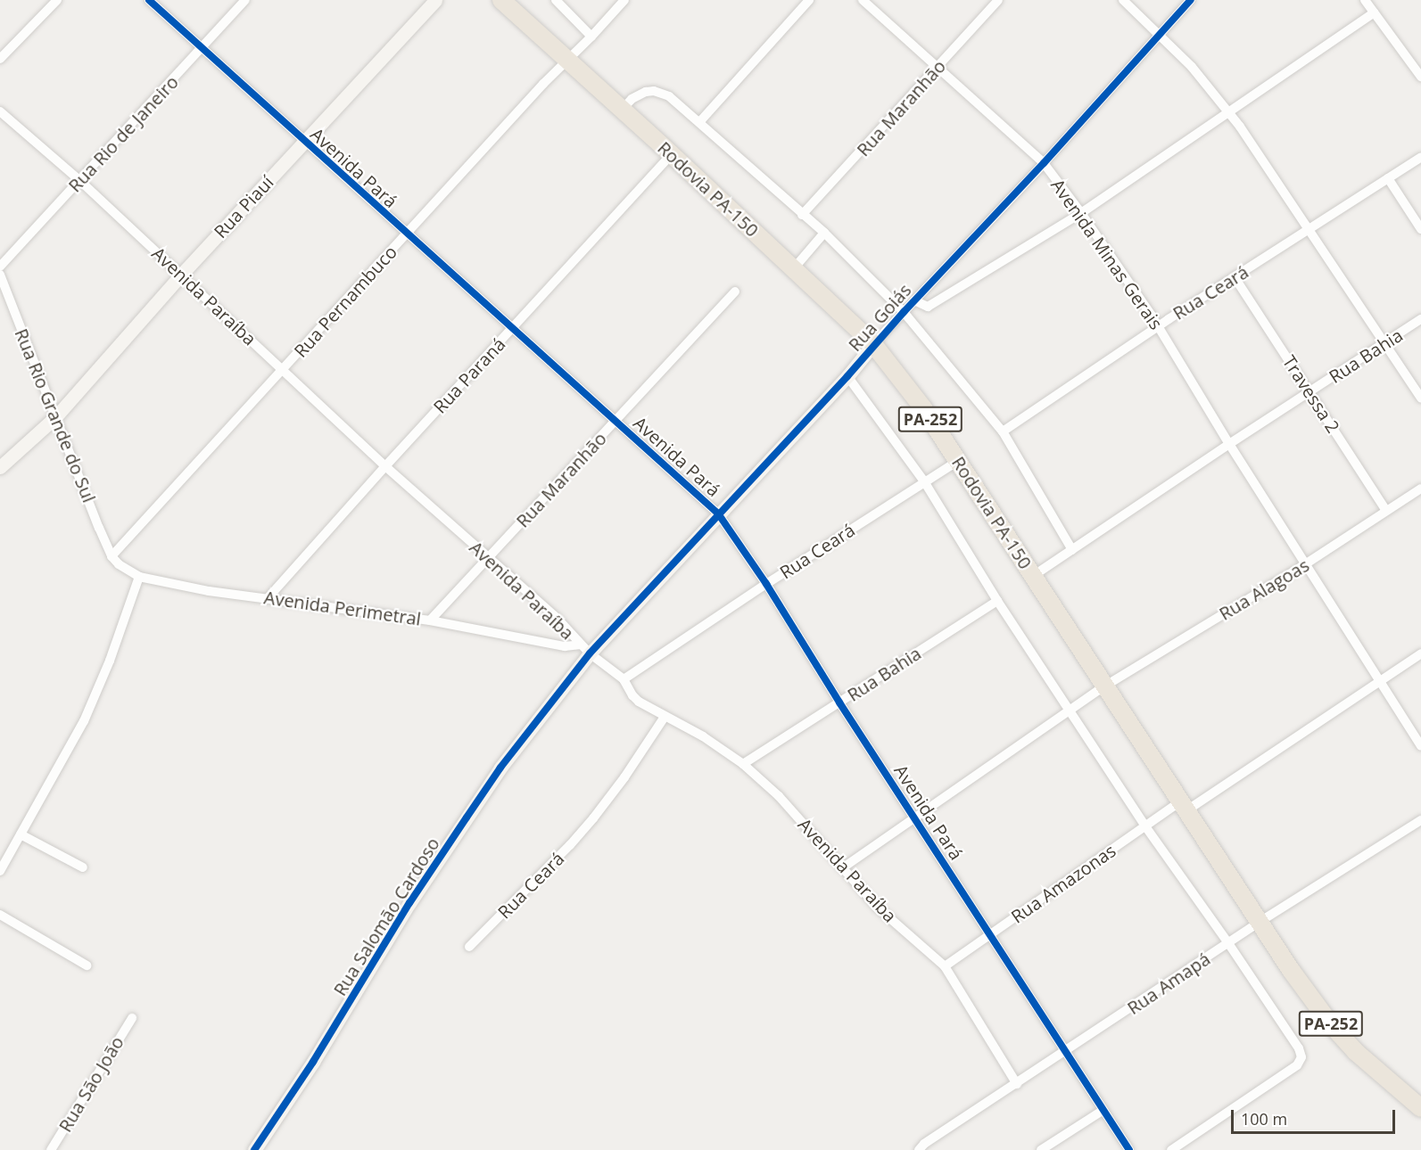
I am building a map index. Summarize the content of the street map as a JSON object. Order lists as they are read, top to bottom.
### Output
{
  "streets": {
    "highway": ["Rodovia PA-150", "PA-252"],
    "street": [
      "Rua Maranhão",
      "Rua Rio de Janeiro",
      "Avenida Pará",
      "Rua Piauí",
      "Avenida Minas Gerais",
      "Rua Ceará",
      "Avenida Paraíba",
      "Rua Pernambuco",
      "Rua Goiás",
      "Rua Bahia",
      "Rua Paraná",
      "Travessa 2",
      "Rua Rio Grande do Sul",
      "Rua Alagoas",
      "Avenida Perimetral",
      "Rua Amazonas",
      "Rua Salomão Cardoso",
      "Rua Amapá",
      "Rua São João"
    ]
  },
  "crossings": [
    ["Rua Maranhão", "Avenida Pará"],
    ["Rua Maranhão", "Avenida Minas Gerais"],
    ["Rua Maranhão", "Avenida Paraíba"],
    ["Rua Maranhão", "Avenida Perimetral"],
    ["Rua Rio de Janeiro", "Avenida Pará"],
    ["Rua Rio de Janeiro", "Avenida Paraíba"],
    ["Avenida Pará", "Rua Piauí"],
    ["Avenida Pará", "Rua Ceará"],
    ["Avenida Pará", "Rua Pernambuco"],
    ["Avenida Pará", "Rua Goiás"],
    ["Avenida Pará", "Rua Bahia"],
    ["Avenida Pará", "Rua Paraná"],
    ["Avenida Pará", "Rua Amazonas"],
    ["Avenida Pará", "Rua Amapá"],
    ["Rodovia PA-150", "Rua Ceará"],
    ["Rodovia PA-150", "Rua Pernambuco"],
    ["Rodovia PA-150", "Rua Goiás"],
    ["Rodovia PA-150", "Rua Bahia"],
    ["Rodovia PA-150", "Rua Paraná"],
    ["Rodovia PA-150", "PA-252"],
    ["Rodovia PA-150", "Rua Alagoas"],
    ["Rodovia PA-150", "Rua Amazonas"],
    ["Rodovia PA-150", "Rua Amapá"],
    ["Rua Piauí", "Avenida Paraíba"],
    ["Rua Piauí", "Rua Rio Grande do Sul"],
    ["Avenida Minas Gerais", "Rua Ceará"],
    ["Avenida Minas Gerais", "Rua Goiás"],
    ["Avenida Minas Gerais", "Rua Bahia"],
    ["Rua Ceará", "Avenida Paraíba"],
    ["Rua Ceará", "Travessa 2"],
    ["Avenida Paraíba", "Rua Pernambuco"],
    ["Avenida Paraíba", "Rua Goiás"],
    ["Avenida Paraíba", "Rua Bahia"],
    ["Avenida Paraíba", "Rua Paraná"],
    ["Avenida Paraíba", "Avenida Perimetral"],
    ["Avenida Paraíba", "Rua Amazonas"],
    ["Avenida Paraíba", "Rua Salomão Cardoso"],
    ["Avenida Paraíba", "Rua Amapá"],
    ["Rua Pernambuco", "Rua Rio Grande do Sul"],
    ["Rua Pernambuco", "Avenida Perimetral"],
    ["Rua Goiás", "Avenida Perimetral"],
    ["Rua Goiás", "Rua Salomão Cardoso"],
    ["Rua Bahia", "Travessa 2"],
    ["Rua Paraná", "Avenida Perimetral"],
    ["Travessa 2", "Rua Alagoas"],
    ["Rua Rio Grande do Sul", "Avenida Perimetral"],
    ["PA-252", "Rua Amapá"],
    ["Avenida Perimetral", "Rua Salomão Cardoso"]
  ],
  "scale_bar": "100 m"
}
